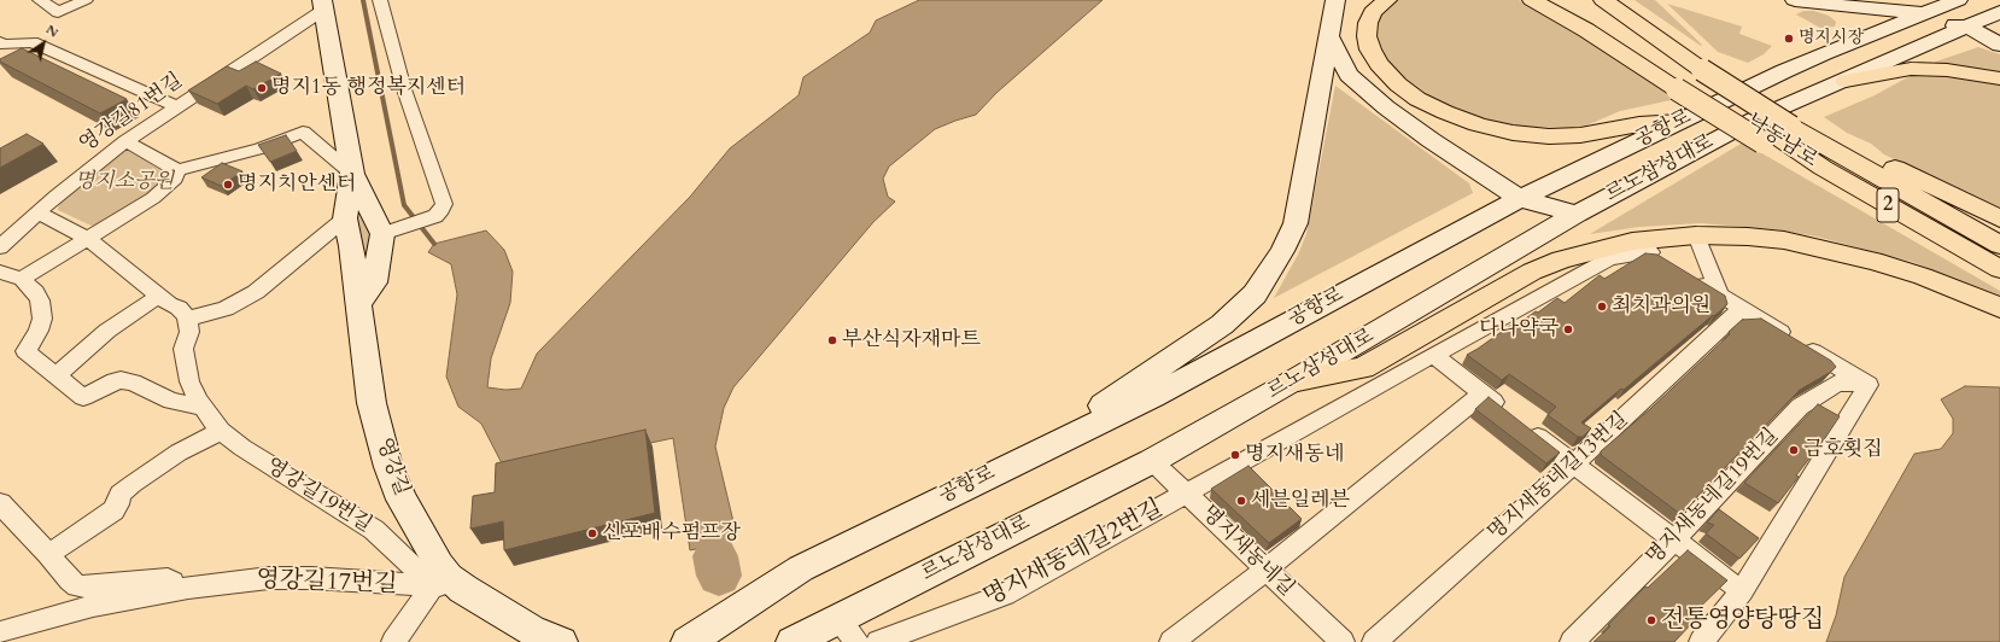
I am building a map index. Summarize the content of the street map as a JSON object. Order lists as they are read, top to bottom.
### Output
{
  "streets": {
    "main road": [
      "공항로",
      "낙동남로",
      "르노삼성대로",
      "2",
      "영강길"
    ],
    "street": [
      "영강길81번길",
      "명지새동네길13번길",
      "영강길19번길",
      "명지새동네길19번길",
      "명지새동네길",
      "명지새동네길2번길",
      "영강길17번길"
    ]
  },
  "crossings": [
    ["영강길81번길", "영강길"],
    ["르노삼성대로", "명지새동네길"],
    ["영강길", "영강길17번길"],
    ["영강길19번길", "영강길17번길"],
    ["명지새동네길", "명지새동네길2번길"]
  ],
  "parks": ["명지소공원"],
  "places": [
    "명지시장",
    "명지1동 행정복지센터",
    "명지치안센터",
    "최치과의원",
    "다나약국",
    "부산식자재마트",
    "금호횟집",
    "명지새동네",
    "세븐일레븐",
    "신포배수펌프장",
    "전통영양탕땅집"
  ],
  "north": "top right"
}
